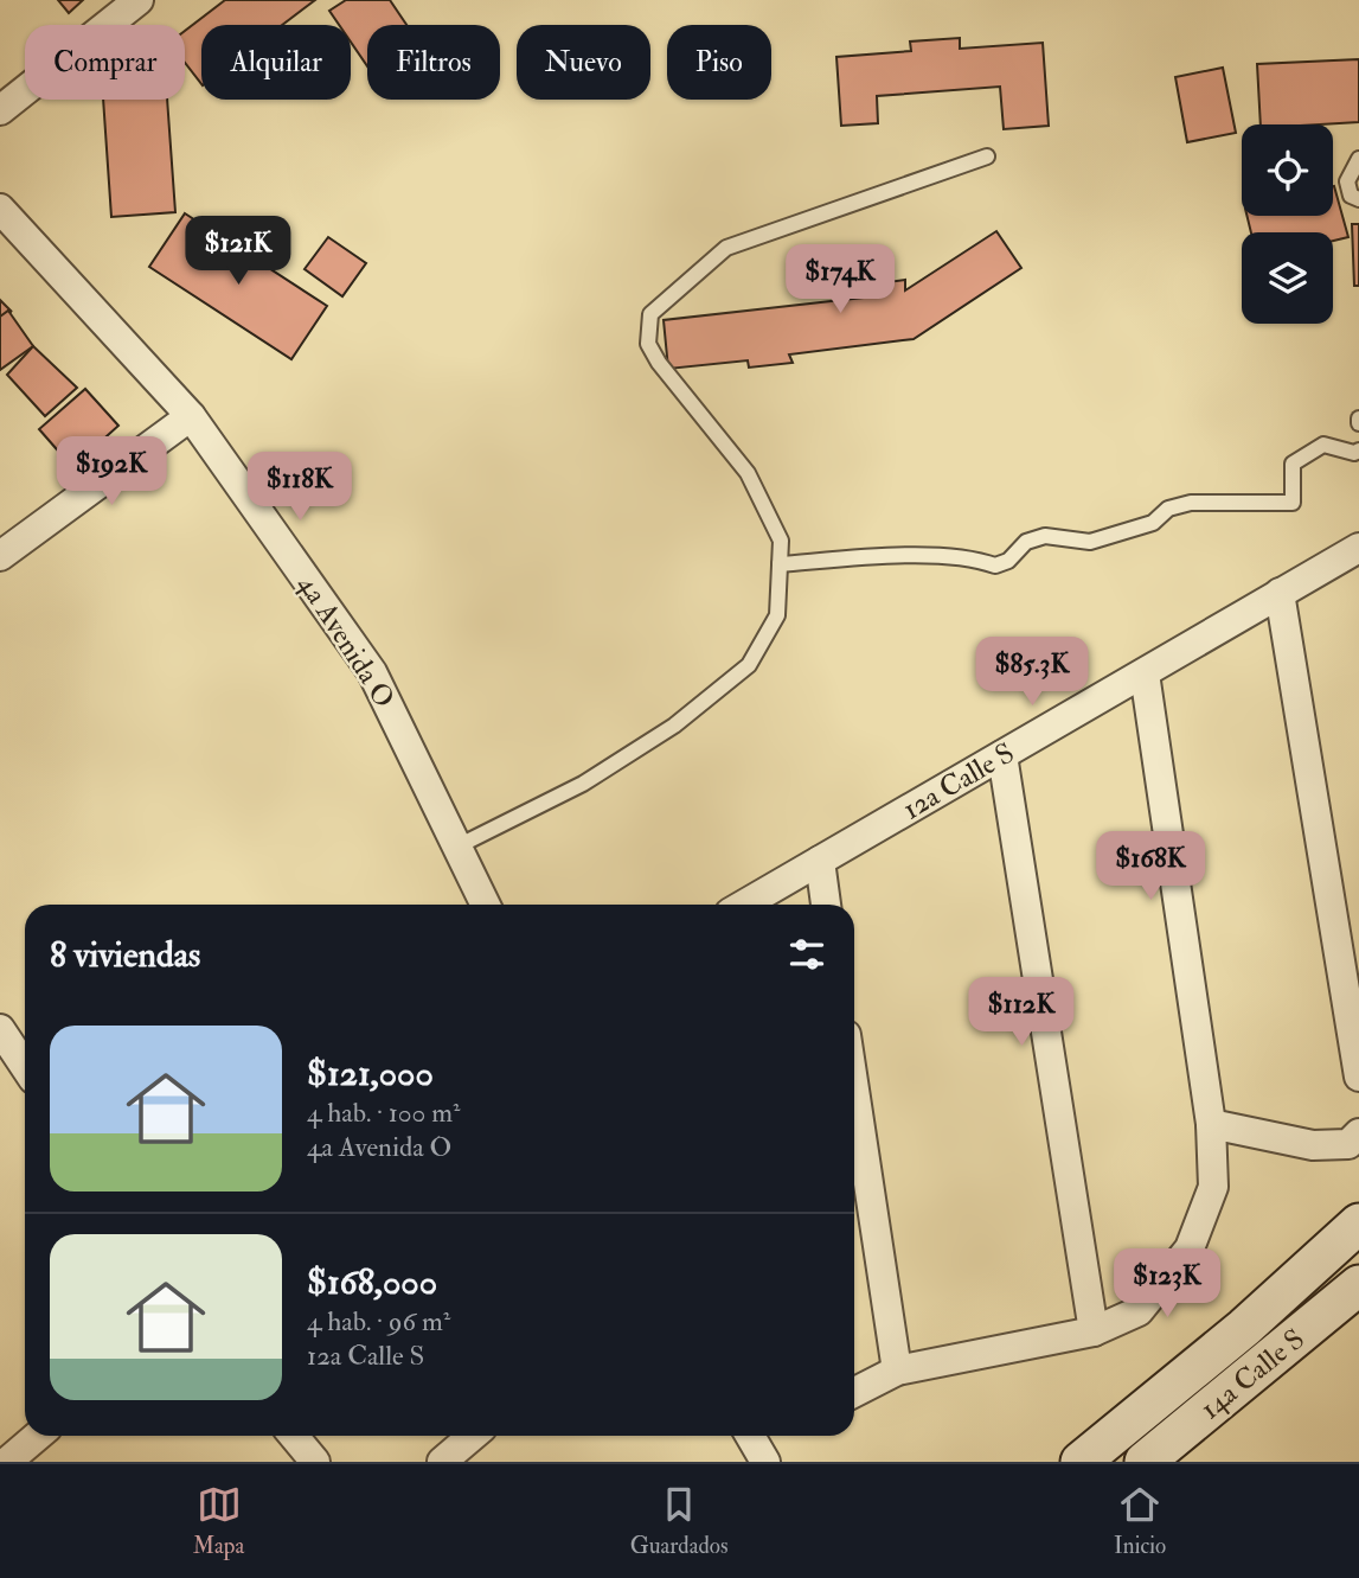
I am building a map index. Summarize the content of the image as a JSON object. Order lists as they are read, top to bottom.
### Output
{
  "streets": {
    "street": ["4a Avenida O", "12a Calle S", "14a Calle S"]
  },
  "page": {
    "chip": [
      "Comprar",
      "Alquilar",
      "Filtros",
      "Nuevo",
      "Piso"
    ],
    "price": [
      "$121K",
      "$174K",
      "$192K",
      "$118K",
      "$85.3K",
      "$168K",
      "$112K",
      "$123K"
    ],
    "heading": "8 viviendas",
    "list": [
      {
        "name": "$121,000",
        "note": "4 hab. · 100 m² · 4a Avenida O"
      },
      {
        "name": "$168,000",
        "note": "4 hab. · 96 m² · 12a Calle S"
      }
    ],
    "tabs": ["Mapa", "Guardados", "Inicio"]
  }
}
